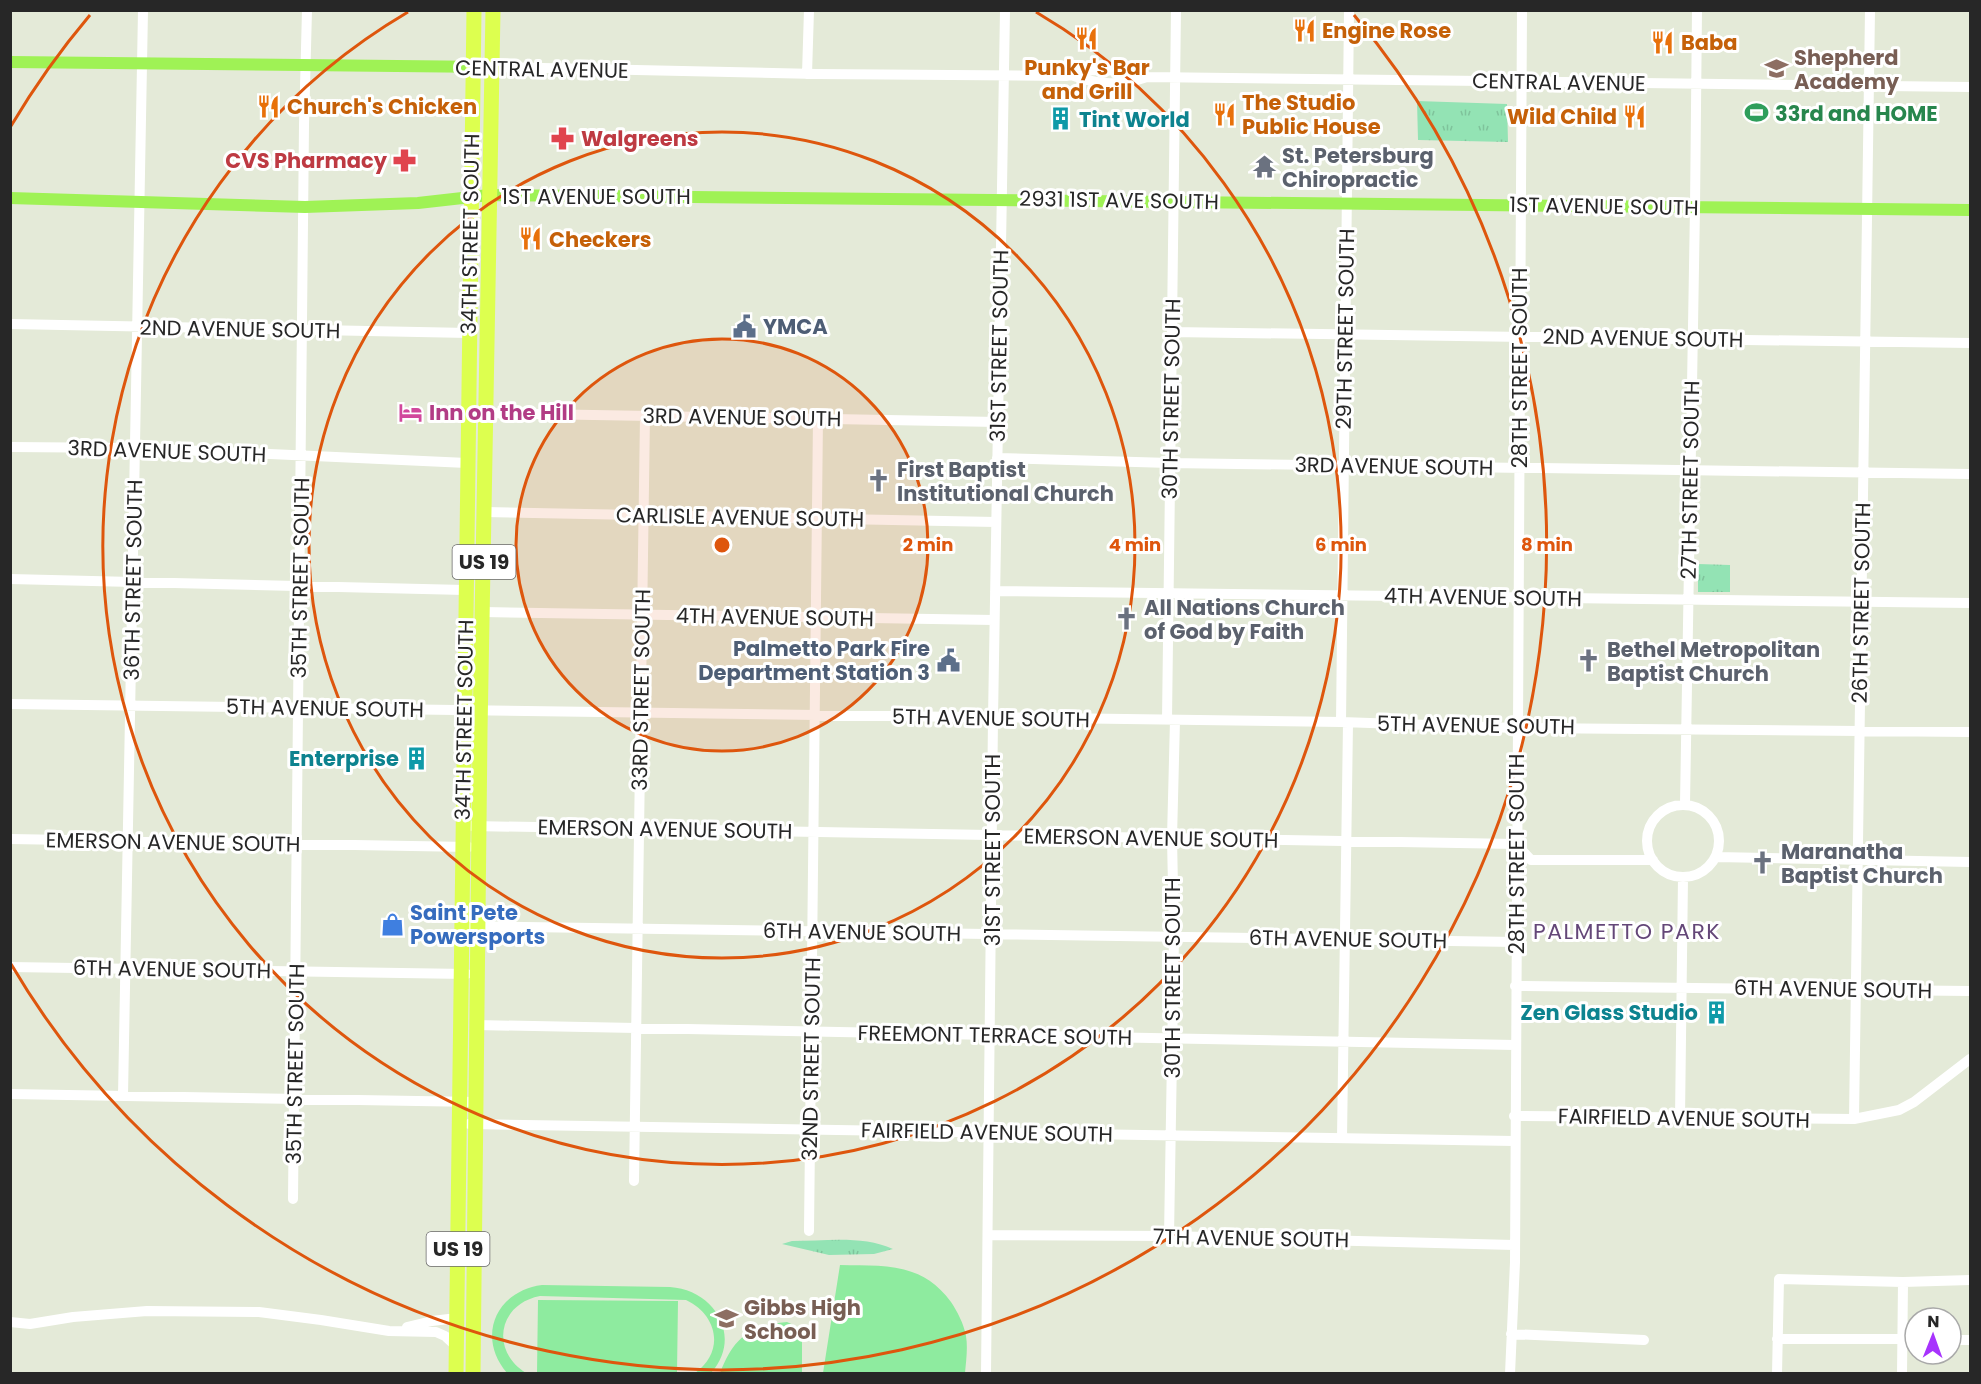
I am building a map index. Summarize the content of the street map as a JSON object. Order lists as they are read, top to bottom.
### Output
{
  "streets": {
    "highway": ["34TH STREET SOUTH", "US 19"],
    "main road": ["CENTRAL AVENUE", "1ST AVENUE SOUTH", "2931 1ST AVE SOUTH"],
    "street": [
      "2ND AVENUE SOUTH",
      "29TH STREET SOUTH",
      "31ST STREET SOUTH",
      "28TH STREET SOUTH",
      "30TH STREET SOUTH",
      "3RD AVENUE SOUTH",
      "27TH STREET SOUTH",
      "CARLISLE AVENUE SOUTH",
      "35TH STREET SOUTH",
      "36TH STREET SOUTH",
      "4TH AVENUE SOUTH",
      "26TH STREET SOUTH",
      "33RD STREET SOUTH",
      "5TH AVENUE SOUTH",
      "EMERSON AVENUE SOUTH",
      "6TH AVENUE SOUTH",
      "FREEMONT TERRACE SOUTH",
      "32ND STREET SOUTH",
      "FAIRFIELD AVENUE SOUTH",
      "7TH AVENUE SOUTH"
    ]
  },
  "crossings": [
    ["CENTRAL AVENUE", "34TH STREET SOUTH"],
    ["CENTRAL AVENUE", "29TH STREET SOUTH"],
    ["CENTRAL AVENUE", "31ST STREET SOUTH"],
    ["CENTRAL AVENUE", "28TH STREET SOUTH"],
    ["CENTRAL AVENUE", "30TH STREET SOUTH"],
    ["CENTRAL AVENUE", "27TH STREET SOUTH"],
    ["CENTRAL AVENUE", "US 19"],
    ["CENTRAL AVENUE", "35TH STREET SOUTH"],
    ["CENTRAL AVENUE", "36TH STREET SOUTH"],
    ["CENTRAL AVENUE", "26TH STREET SOUTH"],
    ["1ST AVENUE SOUTH", "2931 1ST AVE SOUTH"],
    ["1ST AVENUE SOUTH", "34TH STREET SOUTH"],
    ["1ST AVENUE SOUTH", "29TH STREET SOUTH"],
    ["1ST AVENUE SOUTH", "31ST STREET SOUTH"],
    ["1ST AVENUE SOUTH", "28TH STREET SOUTH"],
    ["1ST AVENUE SOUTH", "27TH STREET SOUTH"],
    ["1ST AVENUE SOUTH", "35TH STREET SOUTH"],
    ["1ST AVENUE SOUTH", "36TH STREET SOUTH"],
    ["1ST AVENUE SOUTH", "26TH STREET SOUTH"],
    ["2931 1ST AVE SOUTH", "31ST STREET SOUTH"],
    ["2931 1ST AVE SOUTH", "30TH STREET SOUTH"],
    ["34TH STREET SOUTH", "2ND AVENUE SOUTH"],
    ["34TH STREET SOUTH", "3RD AVENUE SOUTH"],
    ["34TH STREET SOUTH", "CARLISLE AVENUE SOUTH"],
    ["34TH STREET SOUTH", "US 19"],
    ["34TH STREET SOUTH", "4TH AVENUE SOUTH"],
    ["34TH STREET SOUTH", "5TH AVENUE SOUTH"],
    ["34TH STREET SOUTH", "EMERSON AVENUE SOUTH"],
    ["34TH STREET SOUTH", "6TH AVENUE SOUTH"],
    ["34TH STREET SOUTH", "FREEMONT TERRACE SOUTH"],
    ["34TH STREET SOUTH", "FAIRFIELD AVENUE SOUTH"],
    ["2ND AVENUE SOUTH", "29TH STREET SOUTH"],
    ["2ND AVENUE SOUTH", "28TH STREET SOUTH"],
    ["2ND AVENUE SOUTH", "30TH STREET SOUTH"],
    ["2ND AVENUE SOUTH", "27TH STREET SOUTH"],
    ["2ND AVENUE SOUTH", "35TH STREET SOUTH"],
    ["2ND AVENUE SOUTH", "36TH STREET SOUTH"],
    ["2ND AVENUE SOUTH", "26TH STREET SOUTH"],
    ["29TH STREET SOUTH", "3RD AVENUE SOUTH"],
    ["29TH STREET SOUTH", "4TH AVENUE SOUTH"],
    ["29TH STREET SOUTH", "5TH AVENUE SOUTH"],
    ["29TH STREET SOUTH", "EMERSON AVENUE SOUTH"],
    ["29TH STREET SOUTH", "6TH AVENUE SOUTH"],
    ["29TH STREET SOUTH", "FREEMONT TERRACE SOUTH"],
    ["29TH STREET SOUTH", "FAIRFIELD AVENUE SOUTH"],
    ["31ST STREET SOUTH", "3RD AVENUE SOUTH"],
    ["31ST STREET SOUTH", "CARLISLE AVENUE SOUTH"],
    ["31ST STREET SOUTH", "4TH AVENUE SOUTH"],
    ["31ST STREET SOUTH", "5TH AVENUE SOUTH"],
    ["31ST STREET SOUTH", "EMERSON AVENUE SOUTH"],
    ["31ST STREET SOUTH", "6TH AVENUE SOUTH"],
    ["31ST STREET SOUTH", "FREEMONT TERRACE SOUTH"],
    ["31ST STREET SOUTH", "FAIRFIELD AVENUE SOUTH"],
    ["31ST STREET SOUTH", "7TH AVENUE SOUTH"],
    ["28TH STREET SOUTH", "3RD AVENUE SOUTH"],
    ["28TH STREET SOUTH", "4TH AVENUE SOUTH"],
    ["28TH STREET SOUTH", "5TH AVENUE SOUTH"],
    ["28TH STREET SOUTH", "EMERSON AVENUE SOUTH"],
    ["28TH STREET SOUTH", "6TH AVENUE SOUTH"],
    ["28TH STREET SOUTH", "FREEMONT TERRACE SOUTH"],
    ["28TH STREET SOUTH", "FAIRFIELD AVENUE SOUTH"],
    ["28TH STREET SOUTH", "7TH AVENUE SOUTH"],
    ["30TH STREET SOUTH", "3RD AVENUE SOUTH"],
    ["30TH STREET SOUTH", "4TH AVENUE SOUTH"],
    ["30TH STREET SOUTH", "5TH AVENUE SOUTH"],
    ["30TH STREET SOUTH", "EMERSON AVENUE SOUTH"],
    ["30TH STREET SOUTH", "6TH AVENUE SOUTH"],
    ["30TH STREET SOUTH", "FREEMONT TERRACE SOUTH"],
    ["30TH STREET SOUTH", "FAIRFIELD AVENUE SOUTH"],
    ["30TH STREET SOUTH", "7TH AVENUE SOUTH"],
    ["3RD AVENUE SOUTH", "27TH STREET SOUTH"],
    ["3RD AVENUE SOUTH", "35TH STREET SOUTH"],
    ["3RD AVENUE SOUTH", "36TH STREET SOUTH"],
    ["3RD AVENUE SOUTH", "26TH STREET SOUTH"],
    ["3RD AVENUE SOUTH", "33RD STREET SOUTH"],
    ["3RD AVENUE SOUTH", "32ND STREET SOUTH"],
    ["27TH STREET SOUTH", "4TH AVENUE SOUTH"],
    ["27TH STREET SOUTH", "5TH AVENUE SOUTH"],
    ["CARLISLE AVENUE SOUTH", "33RD STREET SOUTH"],
    ["CARLISLE AVENUE SOUTH", "32ND STREET SOUTH"],
    ["35TH STREET SOUTH", "5TH AVENUE SOUTH"],
    ["35TH STREET SOUTH", "EMERSON AVENUE SOUTH"],
    ["35TH STREET SOUTH", "6TH AVENUE SOUTH"],
    ["36TH STREET SOUTH", "5TH AVENUE SOUTH"],
    ["36TH STREET SOUTH", "EMERSON AVENUE SOUTH"],
    ["36TH STREET SOUTH", "6TH AVENUE SOUTH"],
    ["4TH AVENUE SOUTH", "26TH STREET SOUTH"],
    ["4TH AVENUE SOUTH", "33RD STREET SOUTH"],
    ["4TH AVENUE SOUTH", "32ND STREET SOUTH"],
    ["26TH STREET SOUTH", "5TH AVENUE SOUTH"],
    ["26TH STREET SOUTH", "6TH AVENUE SOUTH"],
    ["26TH STREET SOUTH", "FAIRFIELD AVENUE SOUTH"],
    ["33RD STREET SOUTH", "5TH AVENUE SOUTH"],
    ["33RD STREET SOUTH", "EMERSON AVENUE SOUTH"],
    ["33RD STREET SOUTH", "6TH AVENUE SOUTH"],
    ["33RD STREET SOUTH", "FREEMONT TERRACE SOUTH"],
    ["33RD STREET SOUTH", "FAIRFIELD AVENUE SOUTH"],
    ["5TH AVENUE SOUTH", "32ND STREET SOUTH"],
    ["EMERSON AVENUE SOUTH", "32ND STREET SOUTH"],
    ["6TH AVENUE SOUTH", "32ND STREET SOUTH"],
    ["FREEMONT TERRACE SOUTH", "32ND STREET SOUTH"],
    ["32ND STREET SOUTH", "FAIRFIELD AVENUE SOUTH"]
  ],
  "districts": ["PALMETTO PARK"],
  "places": {
    "restaurant": [
      "Engine Rose",
      "Punky's Bar and Grill",
      "Baba",
      "Church's Chicken",
      "The Studio Public House",
      "Wild Child",
      "Checkers"
    ],
    "school or university": ["Shepherd Academy", "Gibbs High School"],
    "sports": ["33rd and HOME"],
    "building": ["Tint World", "Enterprise", "Zen Glass Studio"],
    "pharmacy": ["Walgreens", "CVS Pharmacy"],
    "temple": ["St. Petersburg Chiropractic"],
    "public building": ["YMCA", "Palmetto Park Fire Department Station 3"],
    "hotel": ["Inn on the Hill"],
    "church": [
      "First Baptist Institutional Church",
      "All Nations Church of God by Faith",
      "Bethel Metropolitan Baptist Church",
      "Maranatha Baptist Church"
    ],
    "shop": ["Saint Pete Powersports"]
  },
  "north": "top",
  "rings": [
    "2 min",
    "4 min",
    "6 min",
    "8 min"
  ]
}
